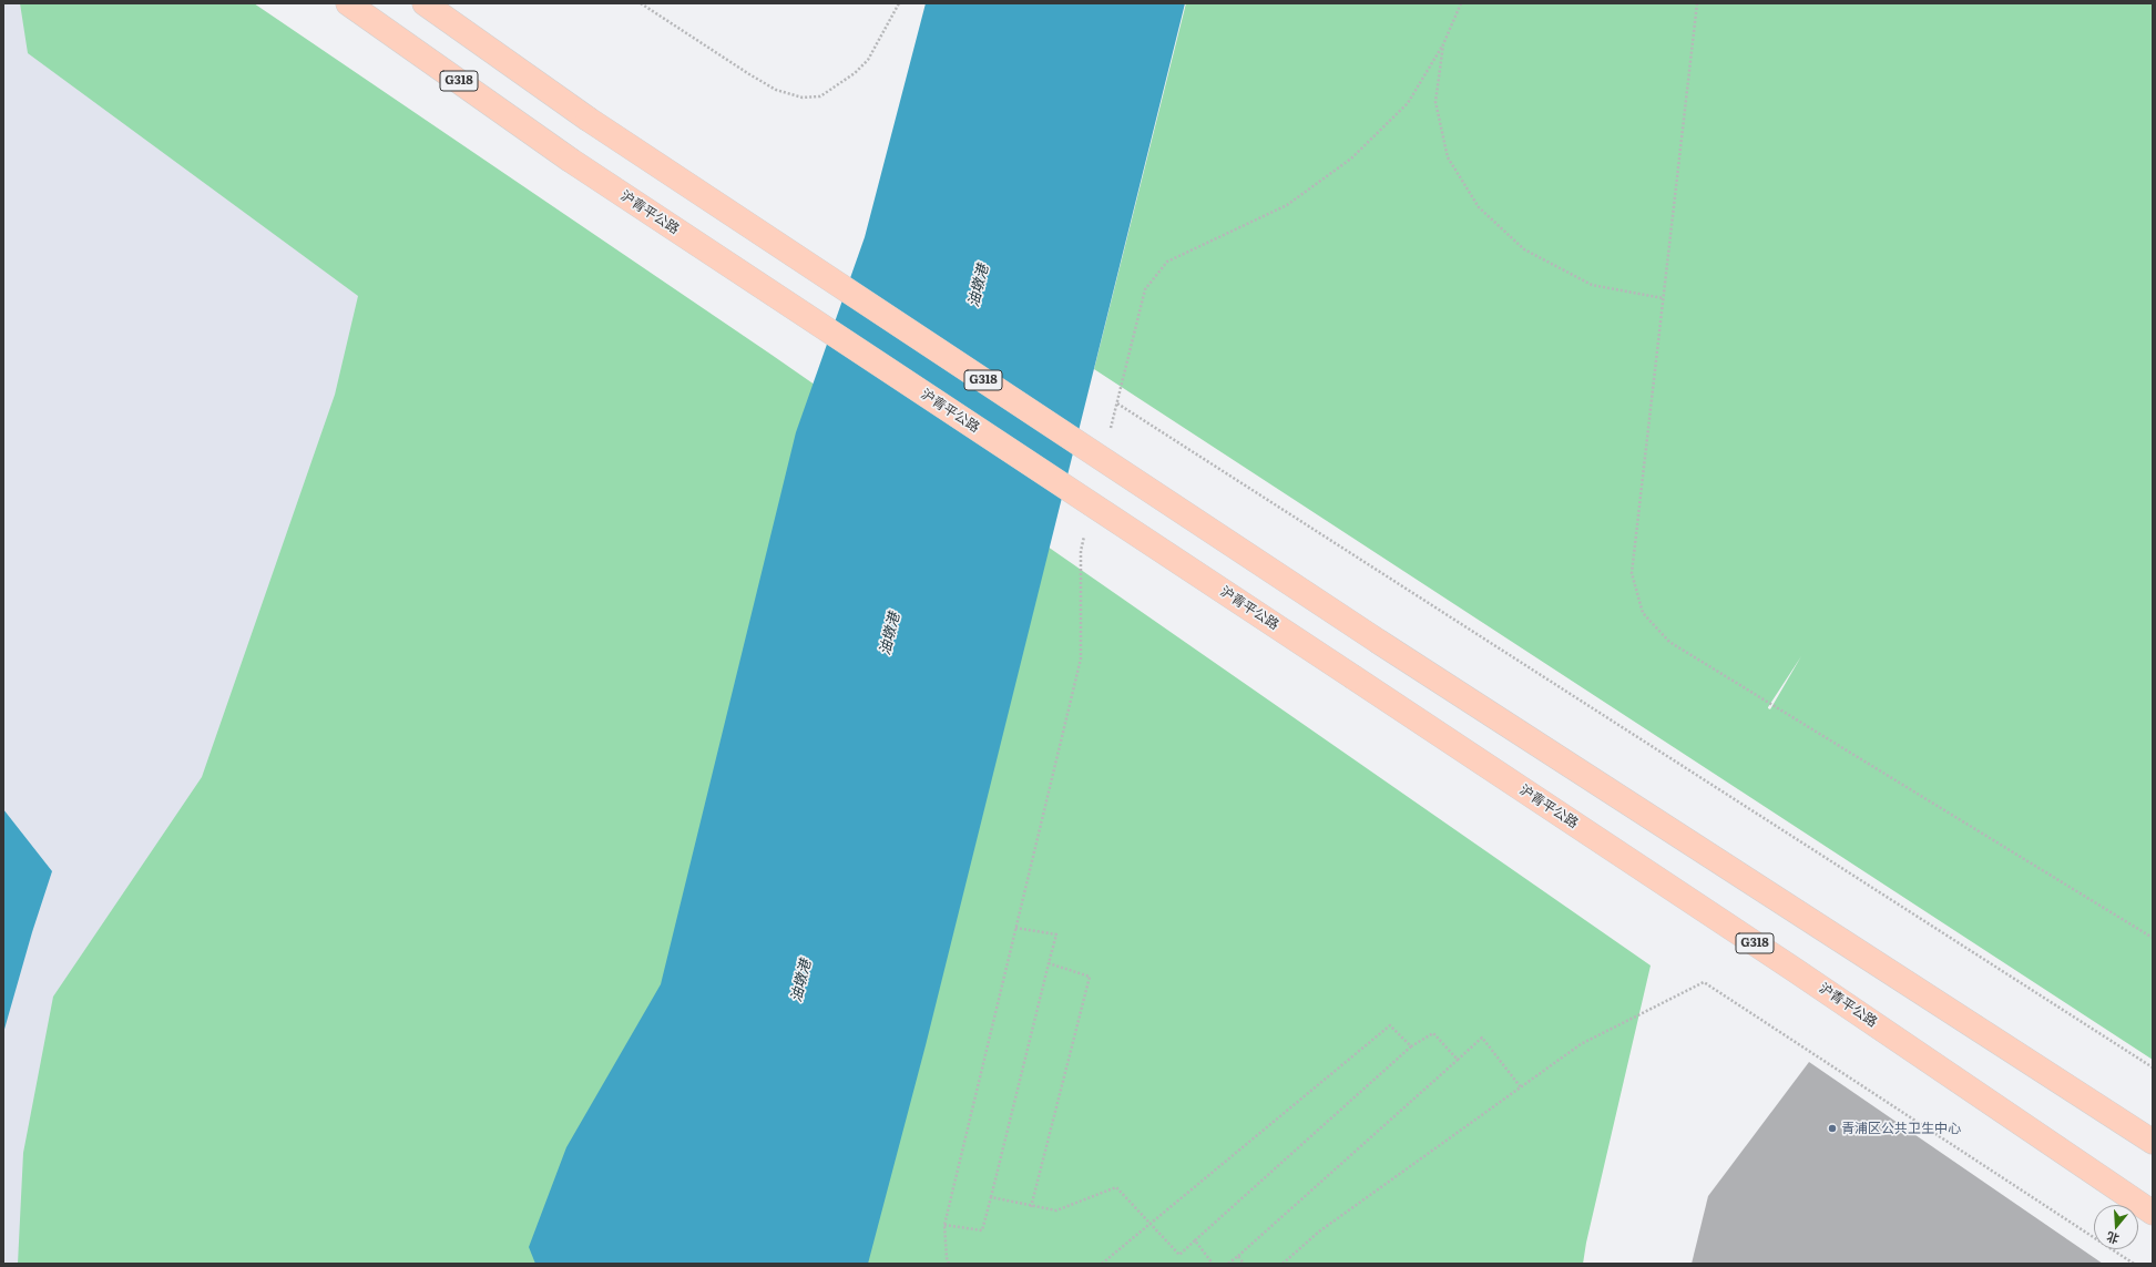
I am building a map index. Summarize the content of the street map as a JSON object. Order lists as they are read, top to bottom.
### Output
{
  "streets": {
    "highway": ["G318", "沪青平公路"]
  },
  "water": ["油墩港"],
  "places": ["青浦区公共卫生中心"],
  "north": "bottom"
}
